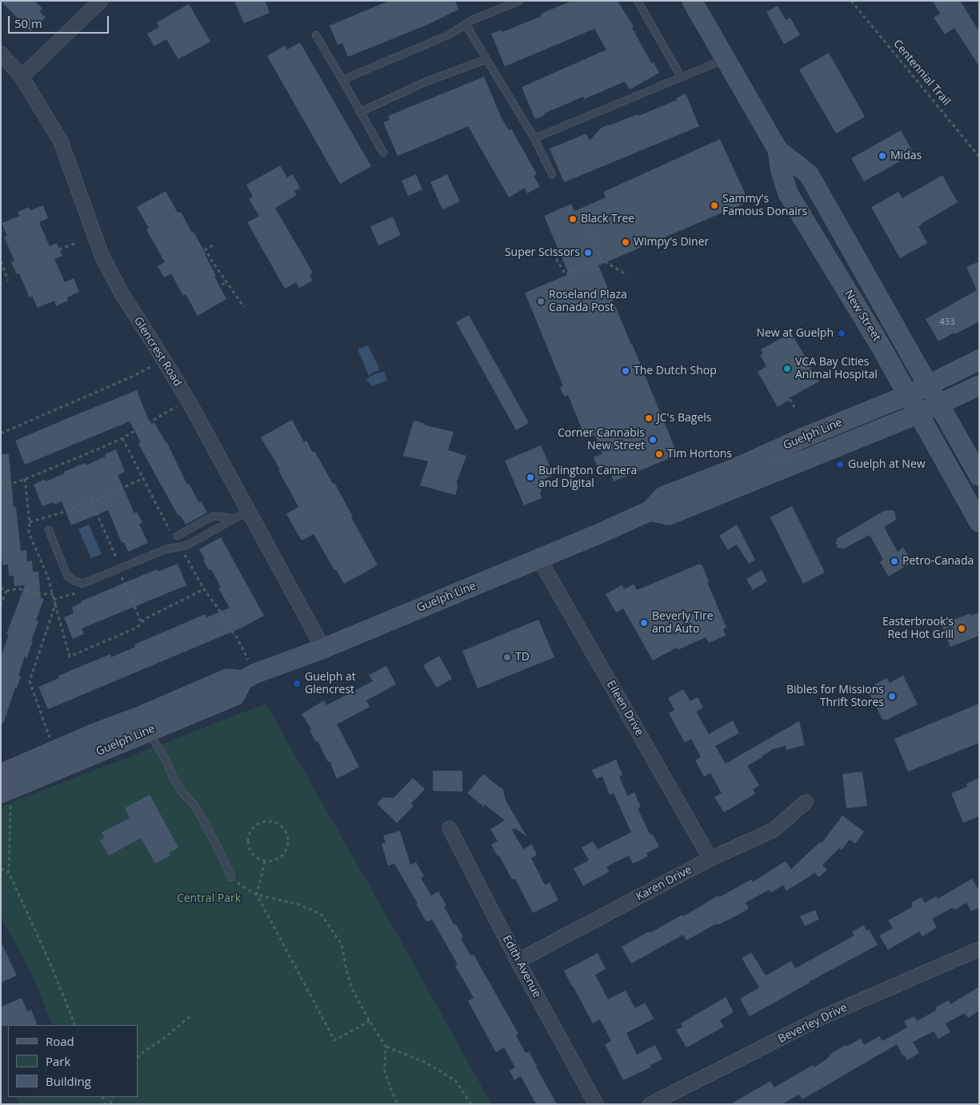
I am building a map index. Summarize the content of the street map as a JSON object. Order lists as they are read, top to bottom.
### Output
{
  "streets": {
    "main road": ["New Street", "Guelph Line"],
    "street": [
      "Glencrest Road",
      "Eileen Drive",
      "Karen Drive",
      "Edith Avenue",
      "Beverley Drive"
    ],
    "path": ["Centennial Trail"]
  },
  "crossings": [
    ["New Street", "Guelph Line"],
    ["Glencrest Road", "Guelph Line"],
    ["Guelph Line", "Eileen Drive"],
    ["Eileen Drive", "Karen Drive"],
    ["Karen Drive", "Edith Avenue"]
  ],
  "parks": ["Central Park"],
  "places": [
    "Midas",
    "Sammy's Famous Donairs",
    "Black Tree",
    "Wimpy's Diner",
    "Super Scissors",
    "Roseland Plaza Canada Post",
    "New at Guelph",
    "VCA Bay Cities Animal Hospital",
    "The Dutch Shop",
    "JC's Bagels",
    "Corner Cannabis New Street",
    "Tim Hortons",
    "Guelph at New",
    "Burlington Camera and Digital",
    "Petro-Canada",
    "Beverly Tire and Auto",
    "Easterbrook's Red Hot Grill",
    "TD",
    "Guelph at Glencrest",
    "Bibles for Missions Thrift Stores"
  ],
  "house_numbers": ["433"],
  "legend": ["Road", "Park", "Building"],
  "scale_bar": "50 m"
}
